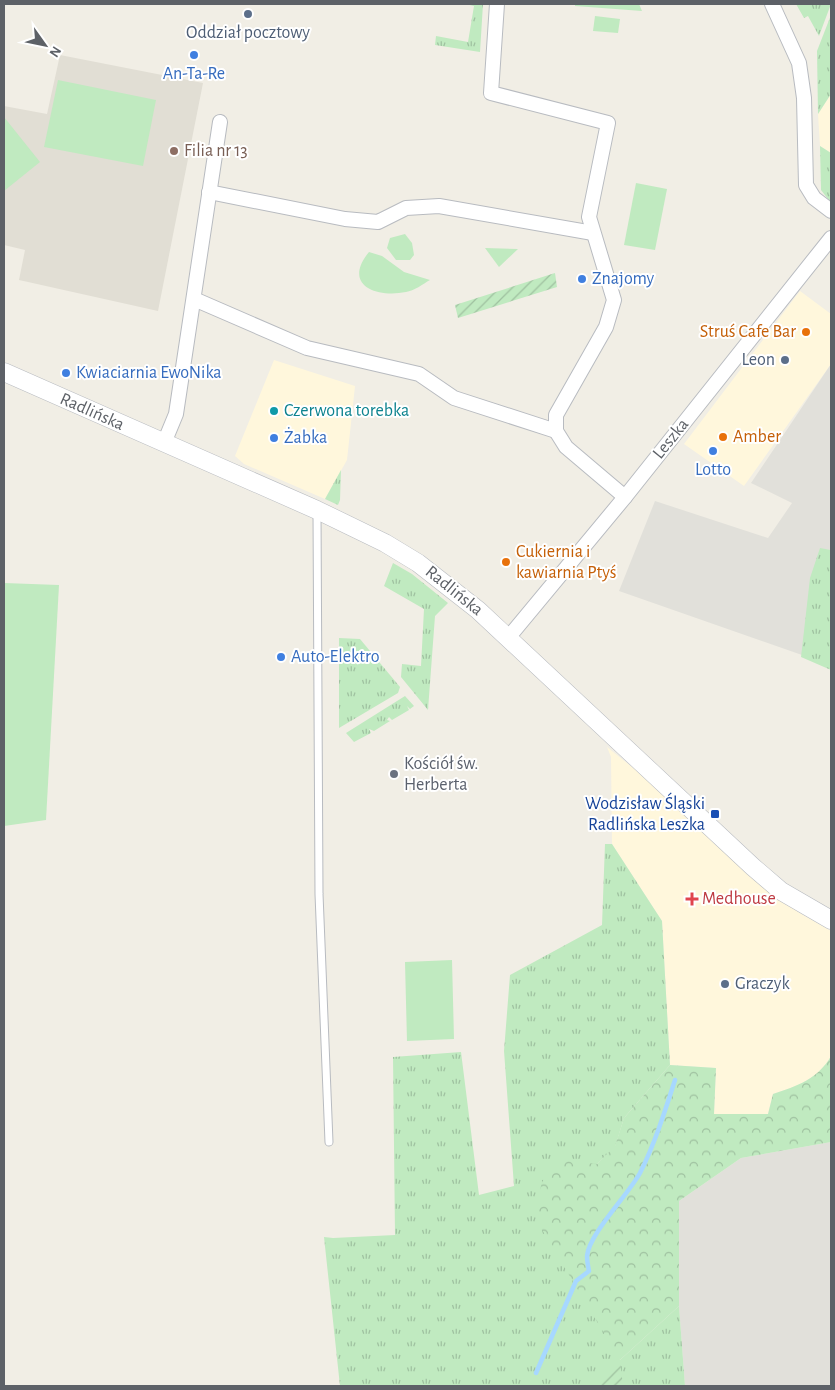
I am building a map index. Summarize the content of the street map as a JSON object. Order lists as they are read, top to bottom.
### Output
{
  "streets": {
    "street": ["Radlińska", "Leszka"]
  },
  "crossings": [
    ["Radlińska", "Leszka"]
  ],
  "places": {
    "other": [
      "Oddział pocztowy",
      "An-Ta-Re",
      "Filia nr 13",
      "Znajomy",
      "Struś Cafe Bar",
      "Leon",
      "Kwiaciarnia EwoNika",
      "Czerwona torebka",
      "Amber",
      "Żabka",
      "Lotto",
      "Cukiernia i kawiarnia Ptyś",
      "Auto-Elektro",
      "Kościół św. Herberta",
      "Graczyk"
    ],
    "transit": ["Wodzisław Śląski Radlińska Leszka"],
    "health": ["Medhouse"]
  },
  "north": "bottom right"
}
